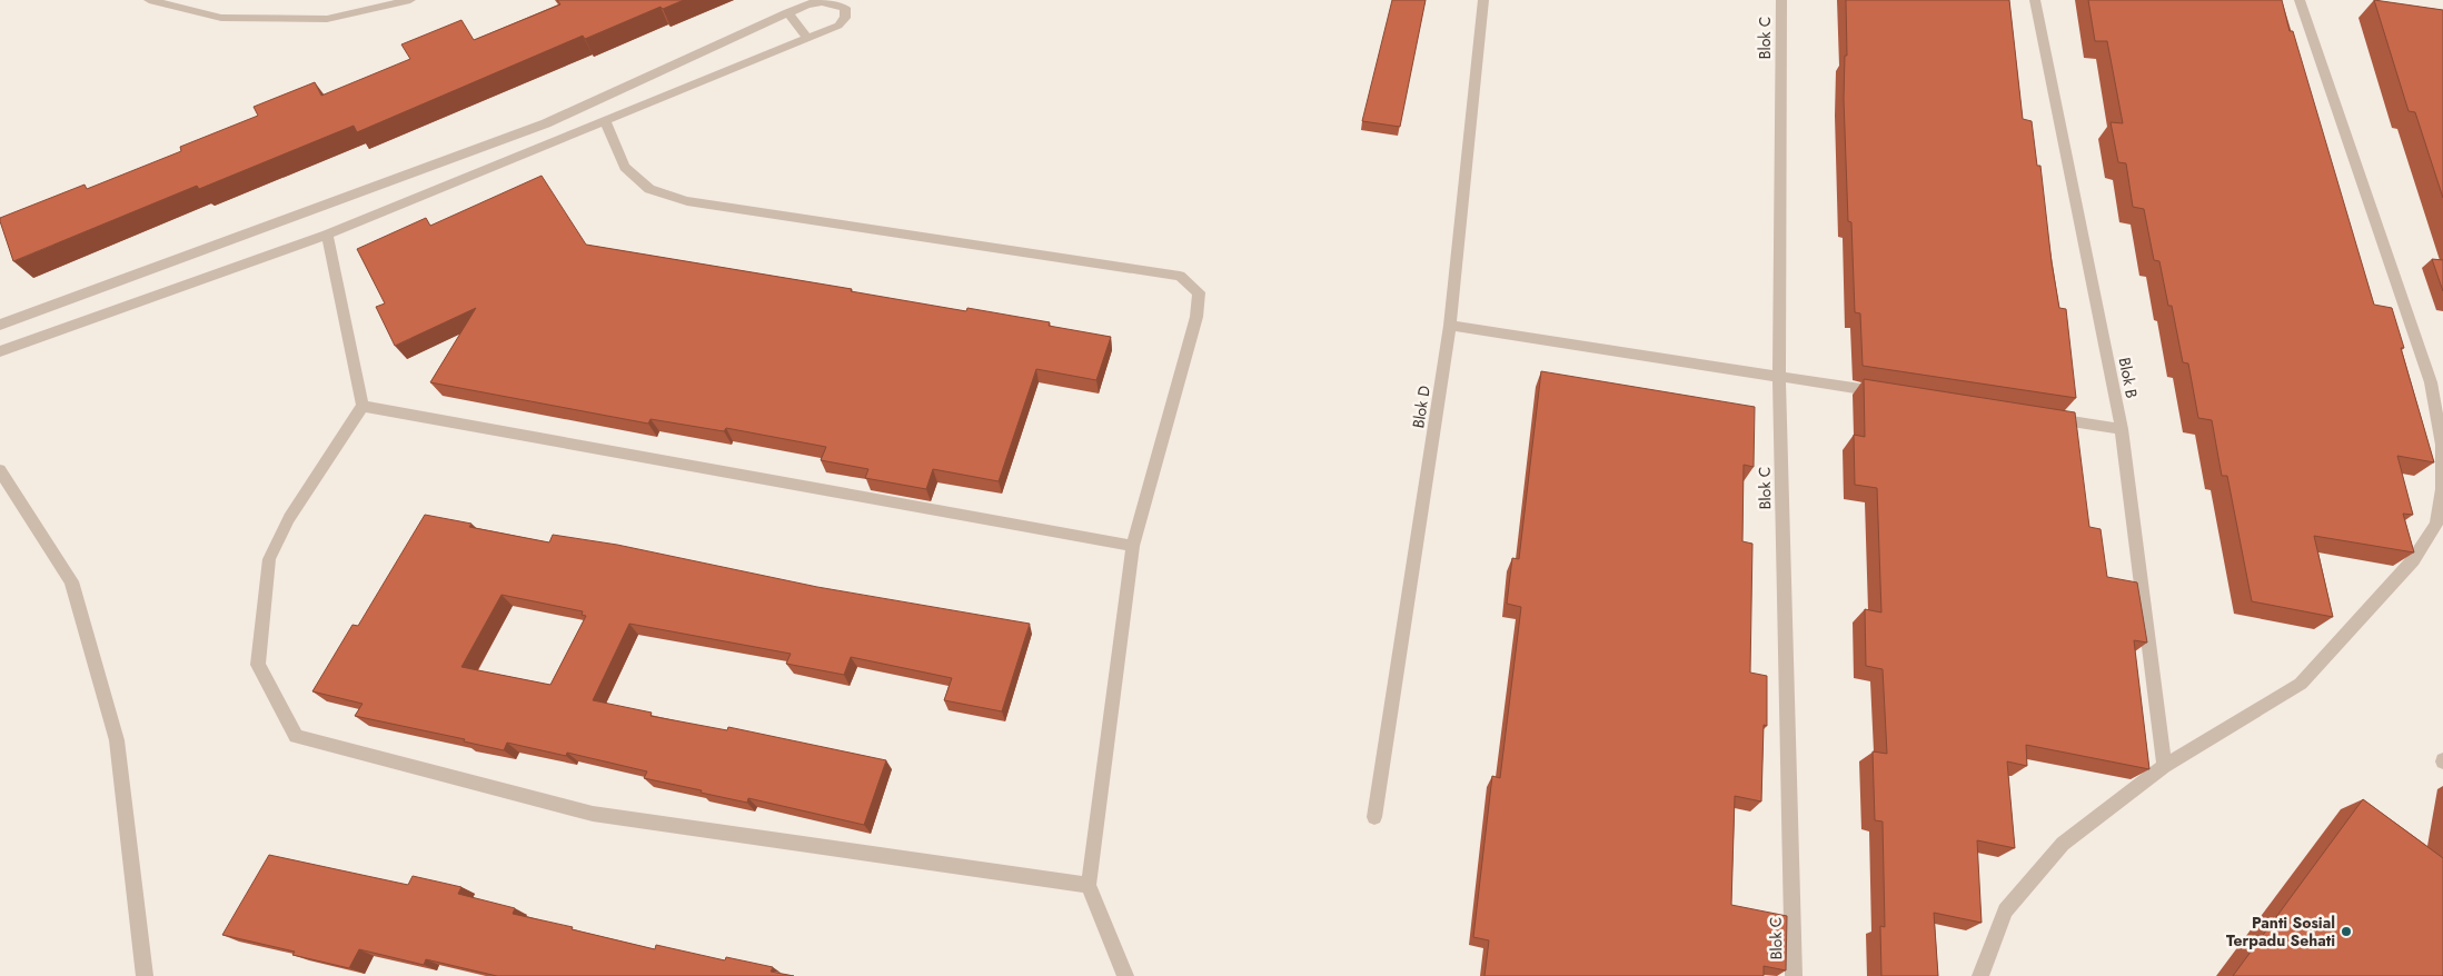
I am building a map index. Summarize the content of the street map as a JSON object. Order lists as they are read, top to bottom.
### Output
{
  "streets": {
    "street": ["Blok C", "Blok B", "Blok D"]
  },
  "places": ["Panti Sosial Terpadu Sehati"]
}
